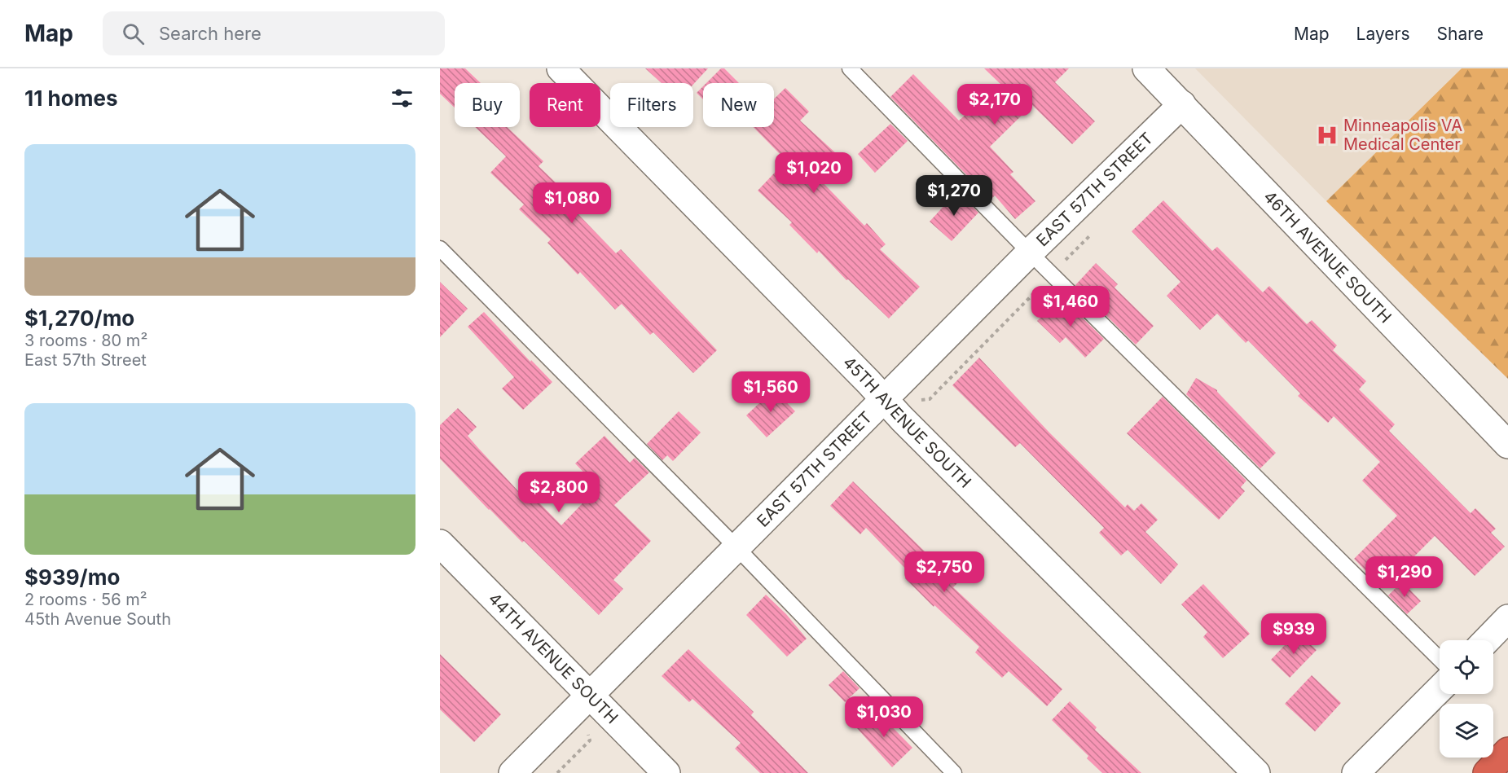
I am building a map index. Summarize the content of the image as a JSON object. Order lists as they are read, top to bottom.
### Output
{
  "streets": {
    "street": [
      "EAST 57TH STREET",
      "46TH AVENUE SOUTH",
      "45TH AVENUE SOUTH",
      "44TH AVENUE SOUTH"
    ]
  },
  "crossings": [
    ["EAST 57TH STREET", "46TH AVENUE SOUTH"],
    ["EAST 57TH STREET", "45TH AVENUE SOUTH"],
    ["EAST 57TH STREET", "44TH AVENUE SOUTH"]
  ],
  "places": {
    "hospital": ["Minneapolis VA Medical Center"]
  },
  "page": {
    "header": "Map",
    "search": "Search here",
    "nav": ["Map", "Layers", "Share"],
    "heading": "11 homes",
    "chip": [
      "Buy",
      "Rent",
      "Filters",
      "New"
    ],
    "price": [
      "$2,170",
      "$1,020",
      "$1,270",
      "$1,080",
      "$1,460",
      "$1,560",
      "$2,800",
      "$2,750",
      "$1,290",
      "$939",
      "$1,030"
    ],
    "list": [
      {
        "name": "$1,270/mo",
        "note": "3 rooms · 80 m² · East 57th Street"
      },
      {
        "name": "$939/mo",
        "note": "2 rooms · 56 m² · 45th Avenue South"
      }
    ]
  }
}
